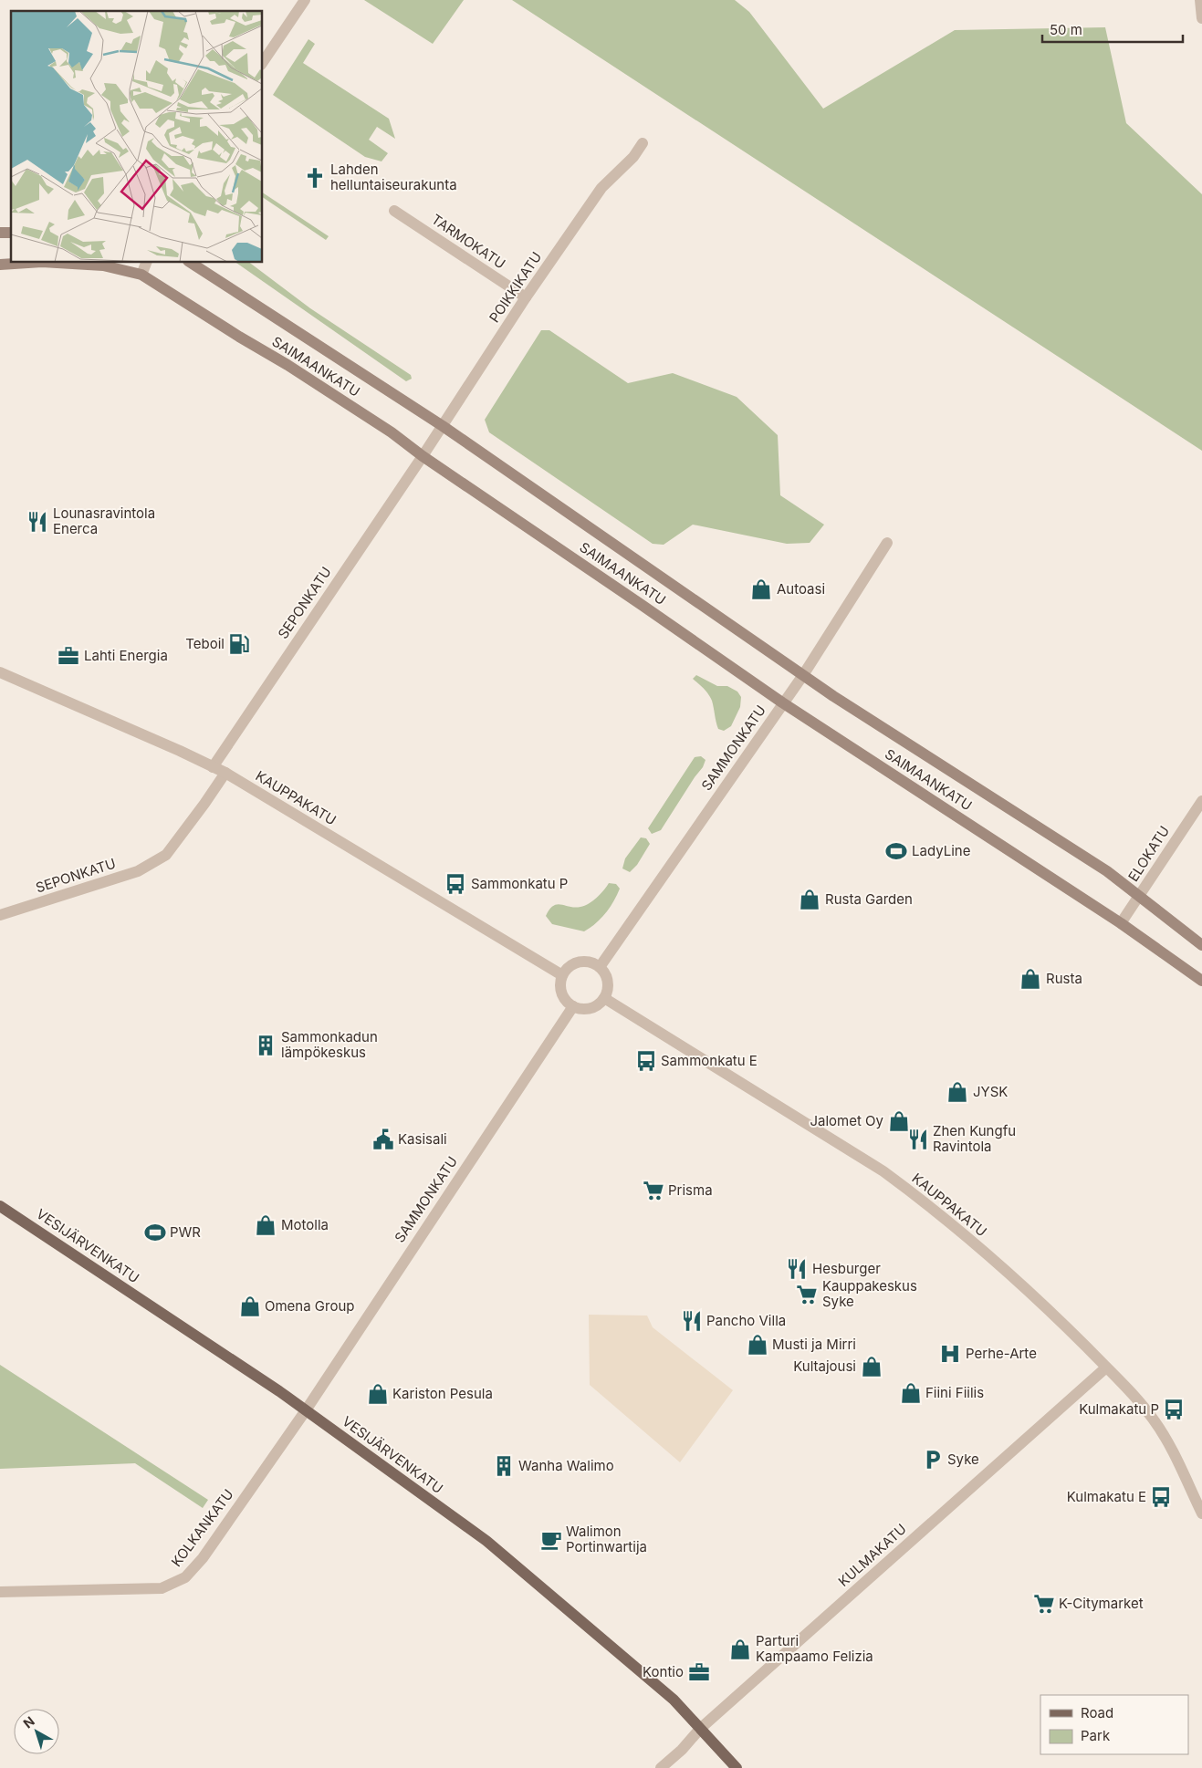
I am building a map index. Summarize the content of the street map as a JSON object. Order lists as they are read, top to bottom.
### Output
{
  "streets": {
    "main road": ["SAIMAANKATU", "VESIJÄRVENKATU"],
    "street": [
      "TARMOKATU",
      "POIKKIKATU",
      "SEPONKATU",
      "SAMMONKATU",
      "KAUPPAKATU",
      "ELOKATU",
      "KOLKANKATU",
      "KULMAKATU"
    ]
  },
  "crossings": [
    ["TARMOKATU", "POIKKIKATU"],
    ["POIKKIKATU", "SAIMAANKATU"],
    ["POIKKIKATU", "SEPONKATU"],
    ["SAIMAANKATU", "SEPONKATU"],
    ["SAIMAANKATU", "SAMMONKATU"],
    ["SAIMAANKATU", "ELOKATU"],
    ["SEPONKATU", "KAUPPAKATU"],
    ["SAMMONKATU", "KAUPPAKATU"],
    ["SAMMONKATU", "VESIJÄRVENKATU"],
    ["SAMMONKATU", "KOLKANKATU"],
    ["KAUPPAKATU", "KULMAKATU"],
    ["VESIJÄRVENKATU", "KOLKANKATU"],
    ["VESIJÄRVENKATU", "KULMAKATU"]
  ],
  "places": {
    "church": ["Lahden helluntaiseurakunta"],
    "restaurant": [
      "Lounasravintola Enerca",
      "Zhen Kungfu Ravintola",
      "Hesburger",
      "Pancho Villa"
    ],
    "shop": [
      "Autoasi",
      "Rusta Garden",
      "Rusta",
      "JYSK",
      "Jalomet Oy",
      "Motolla",
      "Omena Group",
      "Musti ja Mirri",
      "Kultajousi",
      "Fiini Fiilis",
      "Kariston Pesula",
      "Parturi Kampaamo Felizia"
    ],
    "fuel station": ["Teboil"],
    "office": ["Lahti Energia", "Kontio"],
    "sports": ["LadyLine", "PWR"],
    "bus stop": [
      "Sammonkatu P",
      "Sammonkatu E",
      "Kulmakatu P",
      "Kulmakatu E"
    ],
    "building": ["Sammonkadun lämpökeskus", "Wanha Walimo"],
    "public building": ["Kasisali"],
    "supermarket": ["Prisma", "Kauppakeskus Syke", "K-Citymarket"],
    "hospital": ["Perhe-Arte"],
    "parking": ["Syke"],
    "cafe": ["Walimon Portinwartija"]
  },
  "legend": ["Road", "Park"],
  "scale_bar": "50 m",
  "north": "top left"
}
